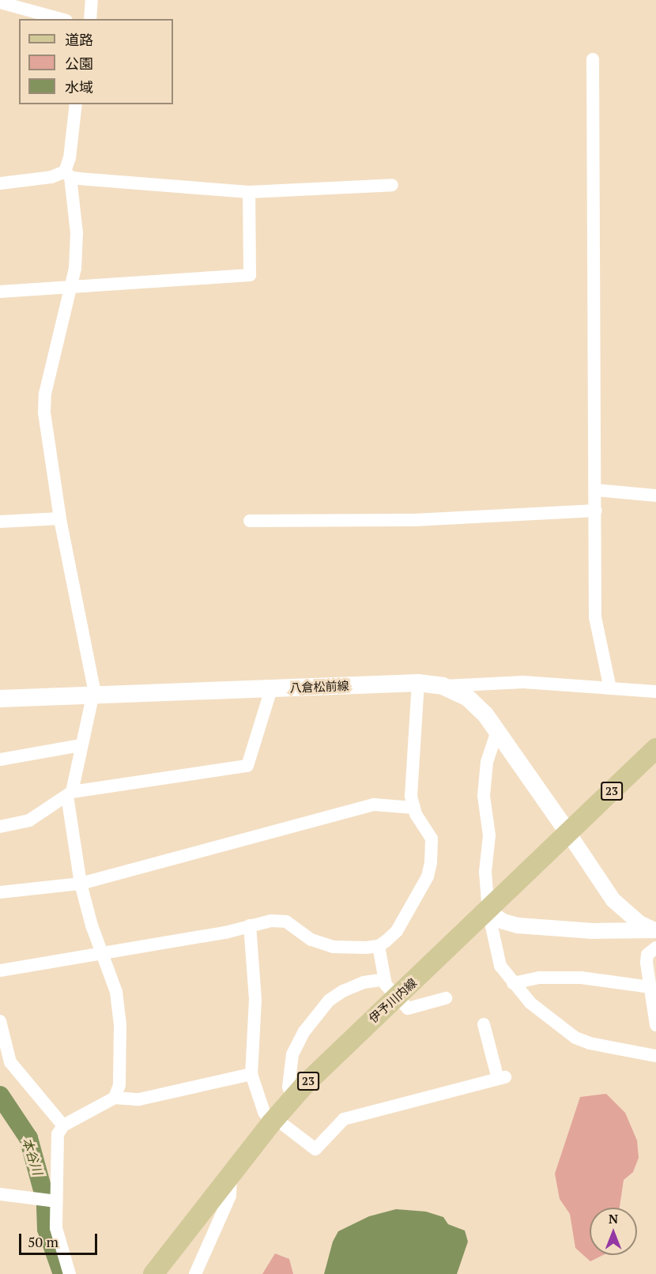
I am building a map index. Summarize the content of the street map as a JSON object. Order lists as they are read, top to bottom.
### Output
{
  "streets": {
    "main road": ["八倉松前線", "23", "伊予川内線"]
  },
  "crossings": [
    ["八倉松前線", "伊予川内線"]
  ],
  "water": ["本谷川"],
  "legend": ["道路", "公園", "水域"],
  "scale_bar": "50 m",
  "north": "top"
}
